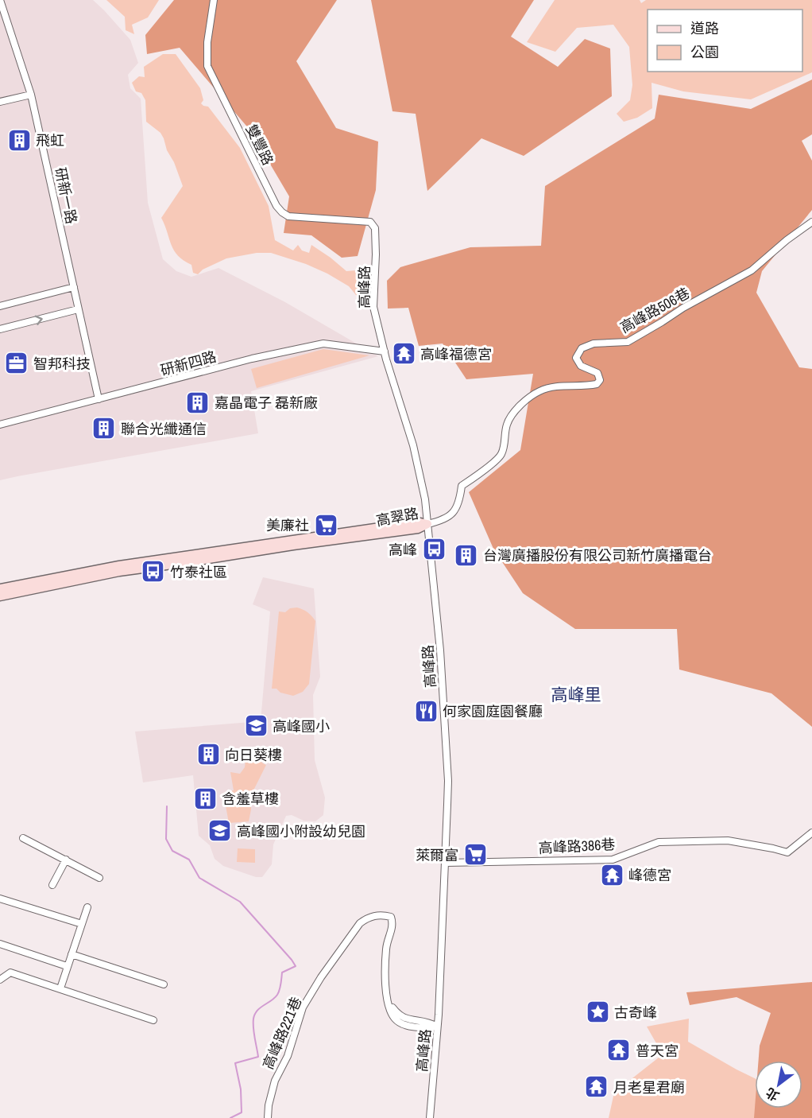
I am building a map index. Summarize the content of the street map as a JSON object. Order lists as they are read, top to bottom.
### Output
{
  "streets": {
    "street": [
      "雙豐路",
      "研新一路",
      "高峰路",
      "高峰路506巷",
      "研新四路",
      "高翠路",
      "高峰路386巷",
      "高峰路221巷"
    ]
  },
  "crossings": [
    ["雙豐路", "高峰路"],
    ["研新一路", "研新四路"],
    ["高峰路", "高峰路506巷"],
    ["高峰路", "研新四路"],
    ["高峰路", "高翠路"],
    ["高峰路", "高峰路386巷"],
    ["高峰路", "高峰路221巷"],
    ["高峰路506巷", "高翠路"]
  ],
  "districts": ["高峰里"],
  "places": {
    "building": [
      "飛虹",
      "嘉晶電子 磊新廠",
      "聯合光纖通信",
      "台灣廣播股份有限公司新竹廣播電台",
      "向日葵樓",
      "含羞草樓"
    ],
    "temple": [
      "高峰福德宮",
      "峰德宮",
      "普天宮",
      "月老星君廟"
    ],
    "office": ["智邦科技"],
    "supermarket": ["美廉社", "萊爾富"],
    "bus stop": ["高峰", "竹泰社區"],
    "restaurant": ["何家園庭園餐廳"],
    "school or university": ["高峰國小", "高峰國小附設幼兒園"],
    "place": ["古奇峰"]
  },
  "legend": ["道路", "公園"],
  "north": "bottom left"
}
